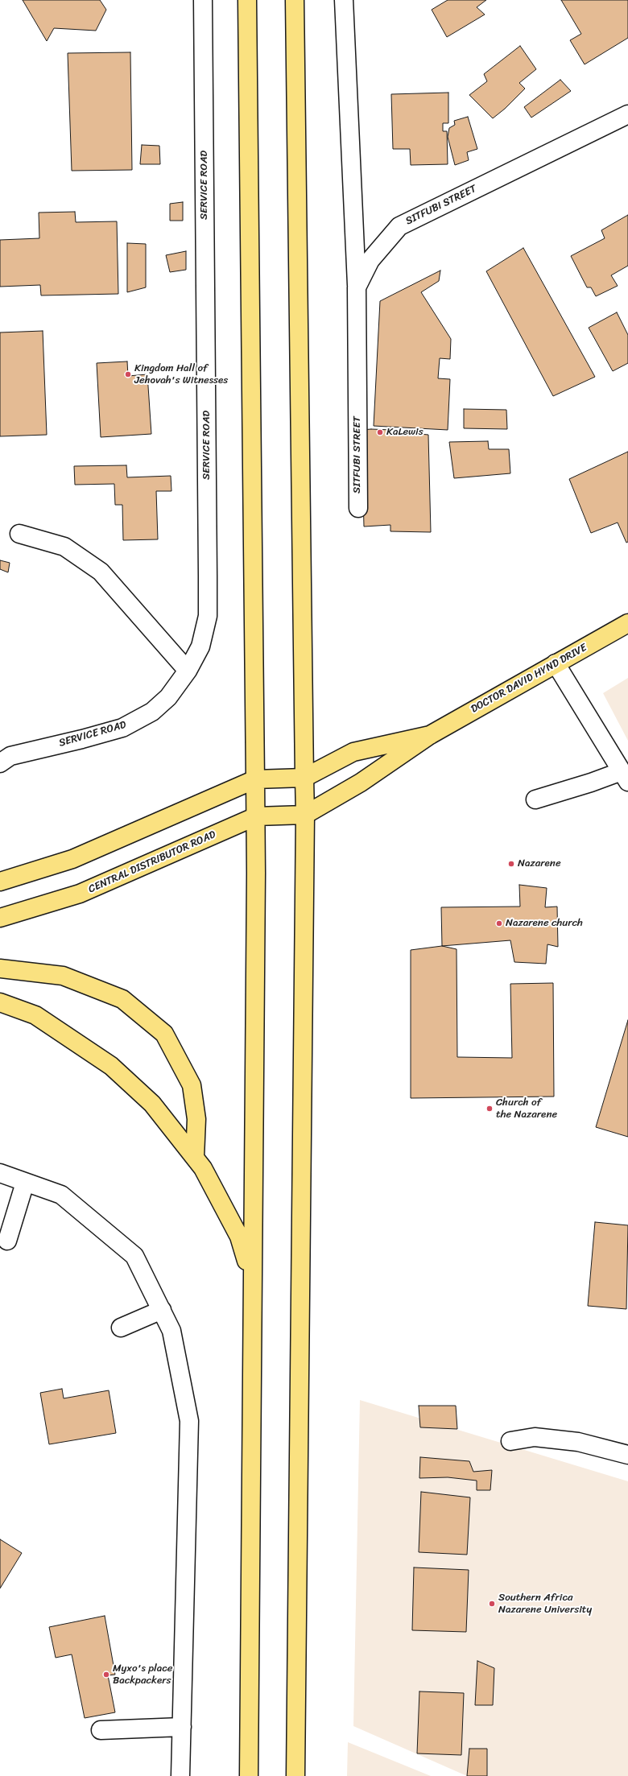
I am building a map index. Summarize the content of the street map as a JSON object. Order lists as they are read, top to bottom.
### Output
{
  "streets": {
    "main road": ["DOCTOR DAVID HYND DRIVE", "CENTRAL DISTRIBUTOR ROAD"],
    "street": ["SERVICE ROAD", "SITFUBI STREET"]
  },
  "crossings": [
    ["DOCTOR DAVID HYND DRIVE", "CENTRAL DISTRIBUTOR ROAD"]
  ],
  "places": [
    "Kingdom Hall of Jehovah's Witnesses",
    "KaLewis",
    "Nazarene",
    "Nazarene church",
    "Church of the Nazarene",
    "Southern Africa Nazarene University",
    "Myxo's place Backpackers"
  ]
}
